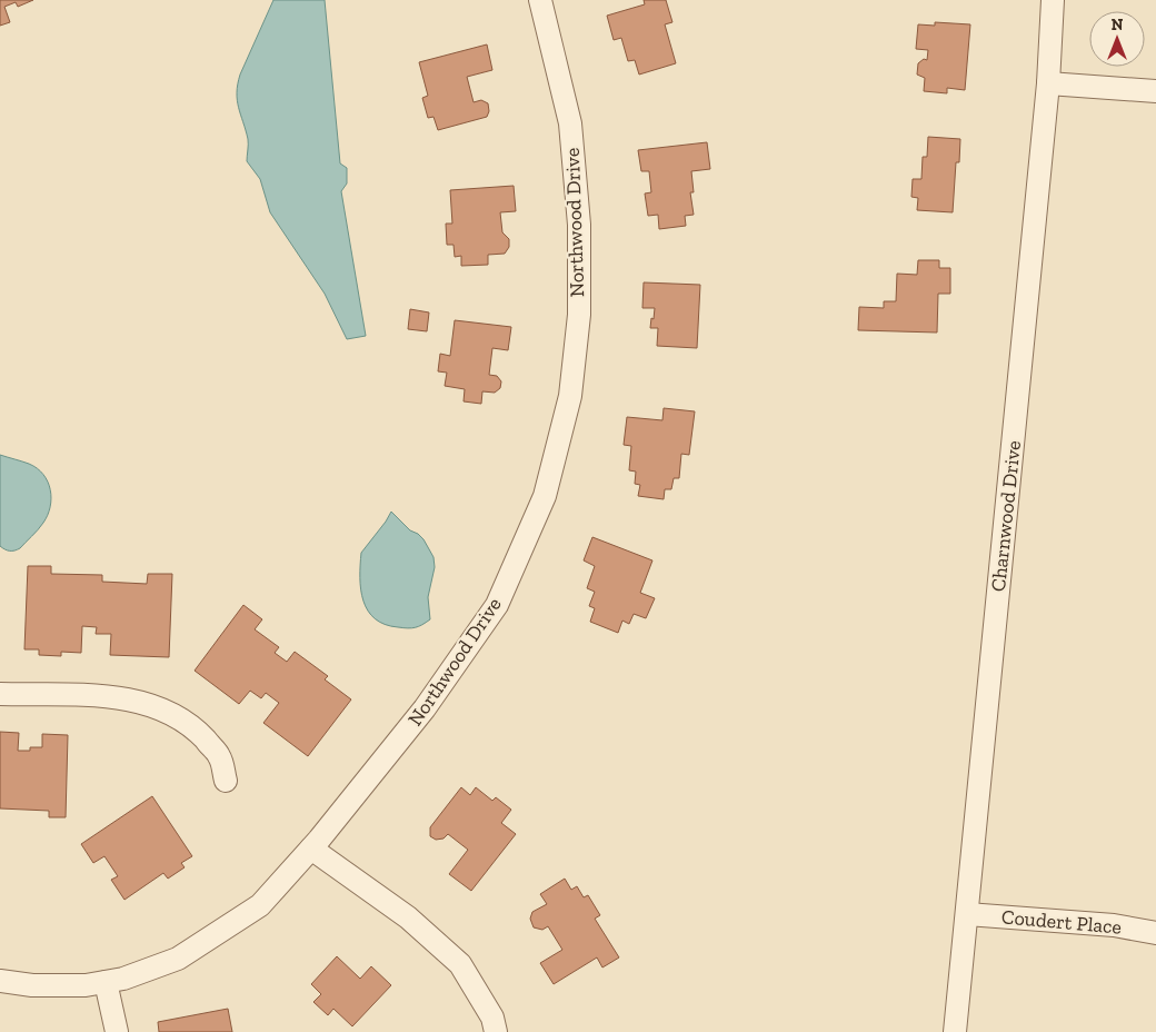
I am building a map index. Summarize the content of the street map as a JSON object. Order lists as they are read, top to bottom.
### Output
{
  "streets": {
    "street": ["Northwood Drive", "Charnwood Drive", "Coudert Place"]
  },
  "crossings": [
    ["Charnwood Drive", "Coudert Place"]
  ],
  "north": "top"
}
